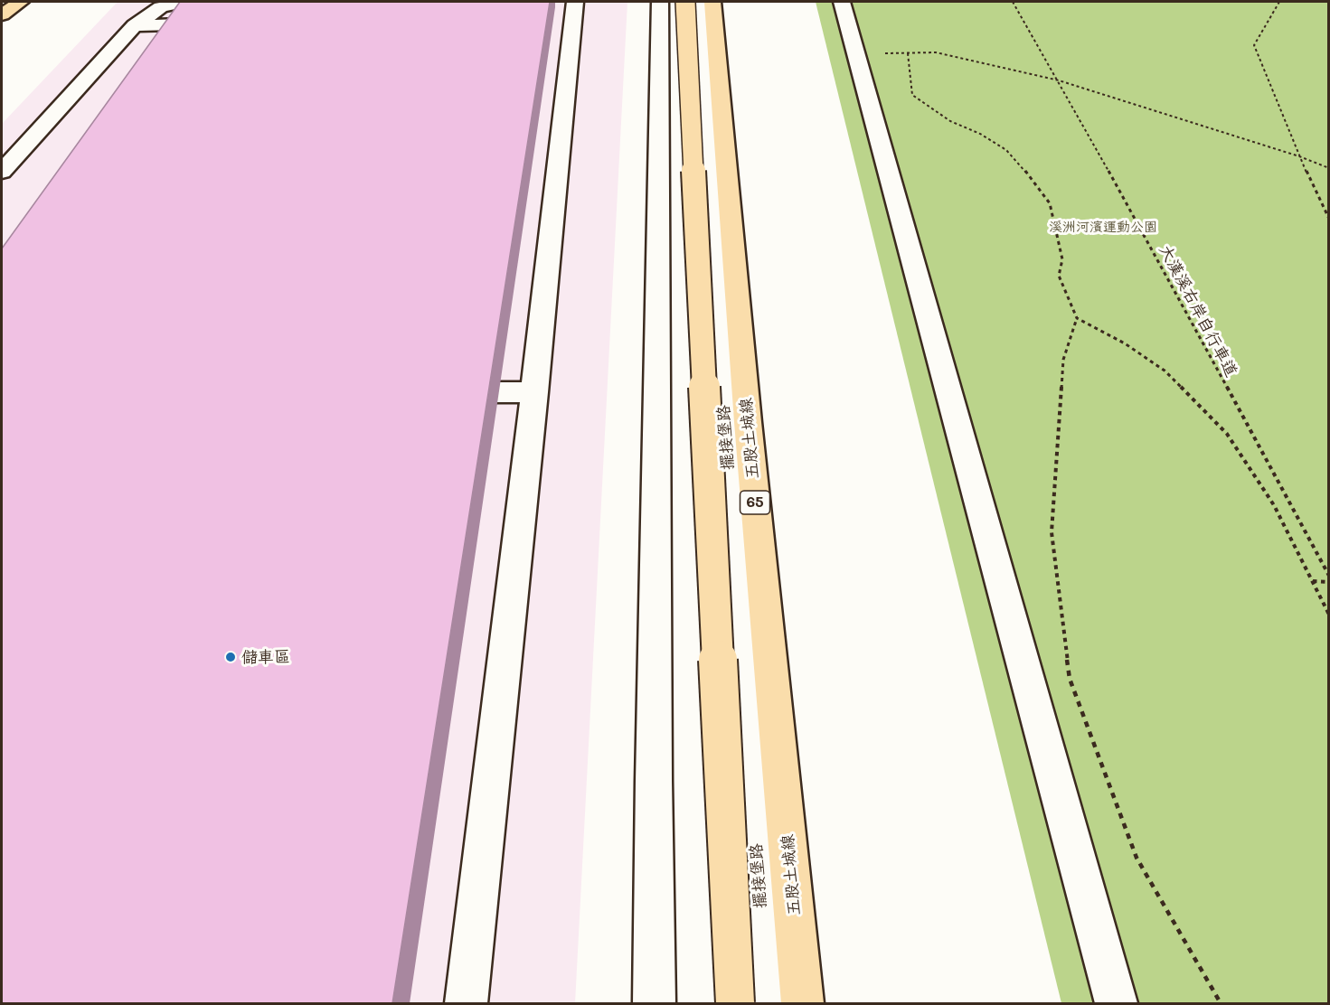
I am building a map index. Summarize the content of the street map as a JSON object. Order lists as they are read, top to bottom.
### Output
{
  "streets": {
    "main road": ["五股土城線", "65"],
    "street": ["擺接堡路"],
    "path": ["大漢溪右岸自行車道"]
  },
  "parks": ["溪洲河濱運動公園"],
  "places": ["儲車區"]
}
